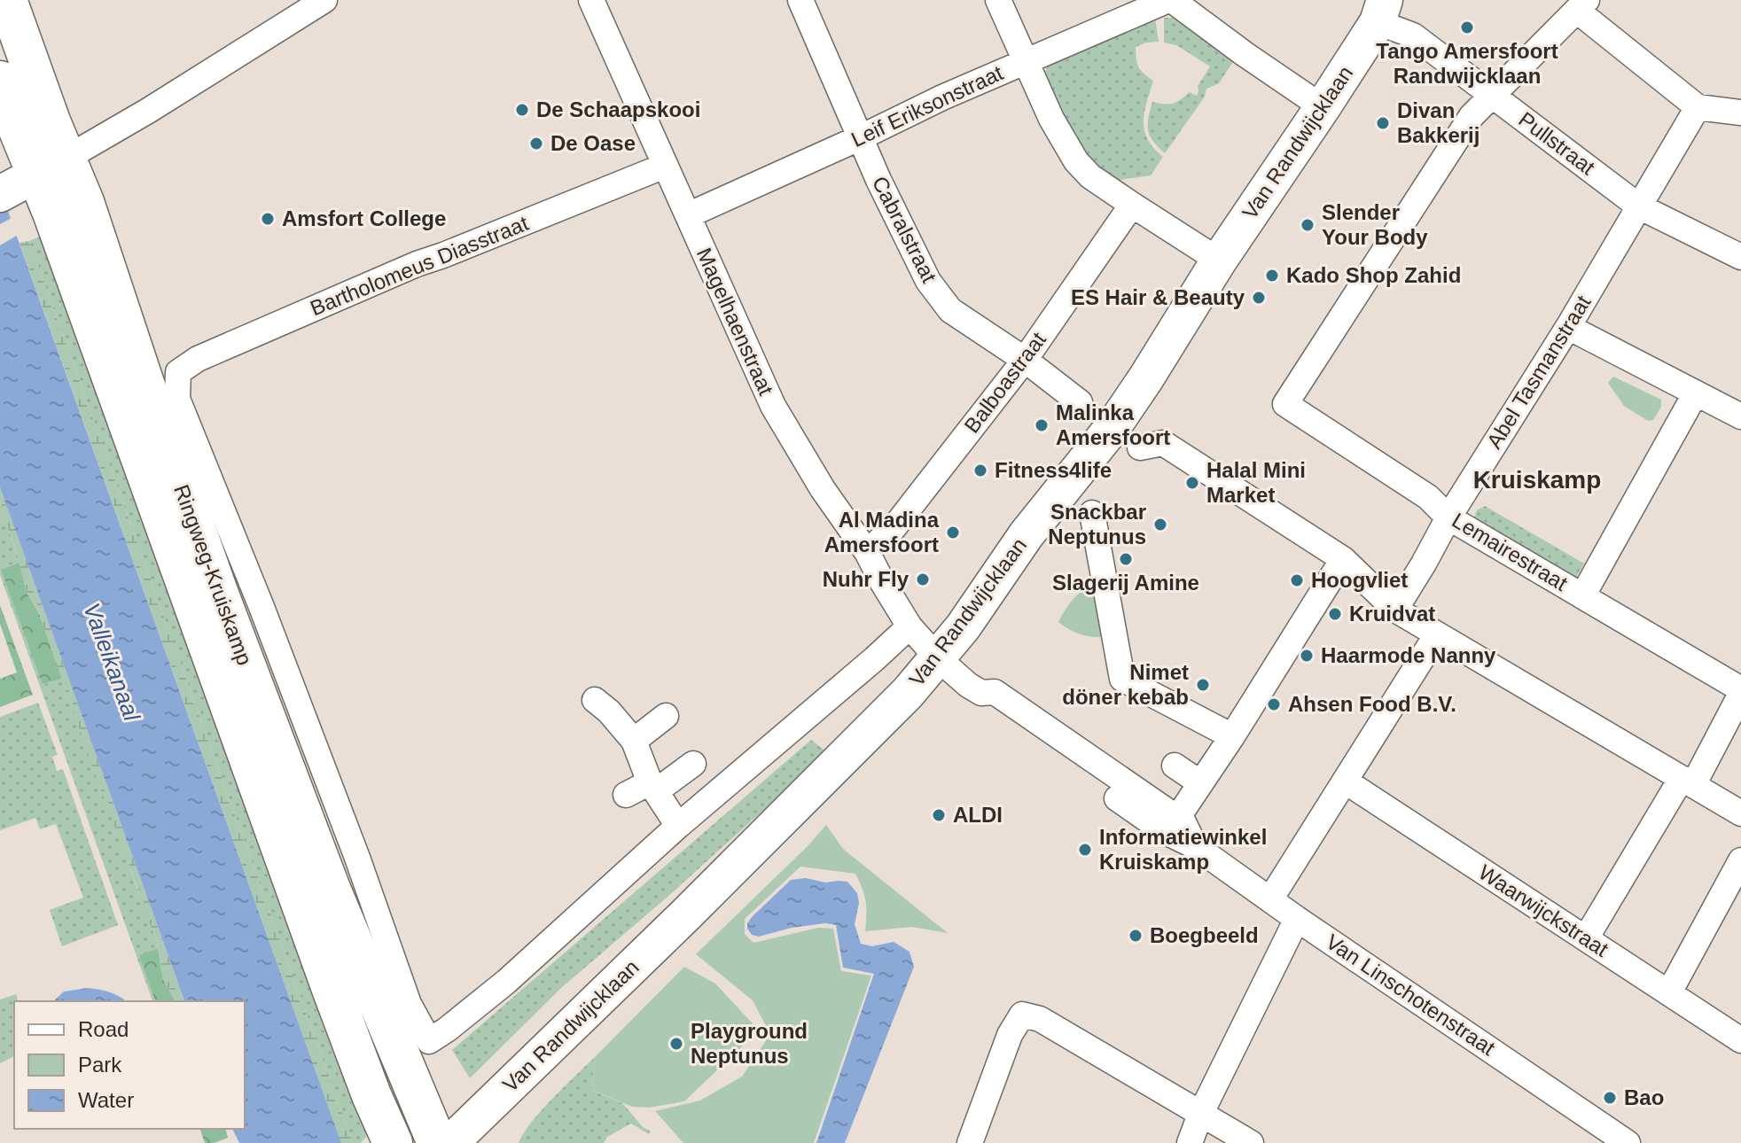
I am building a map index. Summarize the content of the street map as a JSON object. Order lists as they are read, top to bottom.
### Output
{
  "streets": {
    "main road": ["Ringweg-Kruiskamp"],
    "street": [
      "Leif Eriksonstraat",
      "Van Randwijcklaan",
      "Pullstraat",
      "Cabralstraat",
      "Bartholomeus Diasstraat",
      "Magelhaenstraat",
      "Abel Tasmanstraat",
      "Balboastraat",
      "Lemairestraat",
      "Waarwijckstraat",
      "Van Linschotenstraat"
    ]
  },
  "crossings": [
    ["Leif Eriksonstraat", "Van Randwijcklaan"],
    ["Leif Eriksonstraat", "Cabralstraat"],
    ["Leif Eriksonstraat", "Magelhaenstraat"],
    ["Van Randwijcklaan", "Pullstraat"],
    ["Van Randwijcklaan", "Magelhaenstraat"],
    ["Van Randwijcklaan", "Ringweg-Kruiskamp"],
    ["Pullstraat", "Abel Tasmanstraat"],
    ["Pullstraat", "Lemairestraat"],
    ["Cabralstraat", "Balboastraat"],
    ["Bartholomeus Diasstraat", "Magelhaenstraat"],
    ["Bartholomeus Diasstraat", "Ringweg-Kruiskamp"],
    ["Magelhaenstraat", "Balboastraat"],
    ["Magelhaenstraat", "Van Linschotenstraat"],
    ["Abel Tasmanstraat", "Lemairestraat"]
  ],
  "districts": ["Kruiskamp"],
  "water": ["Valleikanaal"],
  "places": [
    "Tango Amersfoort Randwijcklaan",
    "De Schaapskooi",
    "Divan Bakkerij",
    "De Oase",
    "Amsfort College",
    "Slender Your Body",
    "Kado Shop Zahid",
    "ES Hair & Beauty",
    "Malinka Amersfoort",
    "Fitness4life",
    "Halal Mini Market",
    "Snackbar Neptunus",
    "Al Madina Amersfoort",
    "Slagerij Amine",
    "Nuhr Fly",
    "Hoogvliet",
    "Kruidvat",
    "Haarmode Nanny",
    "Nimet döner kebab",
    "Ahsen Food B.V.",
    "ALDI",
    "Informatiewinkel Kruiskamp",
    "Boegbeeld",
    "Playground Neptunus",
    "Bao"
  ],
  "legend": ["Road", "Park", "Water"]
}
